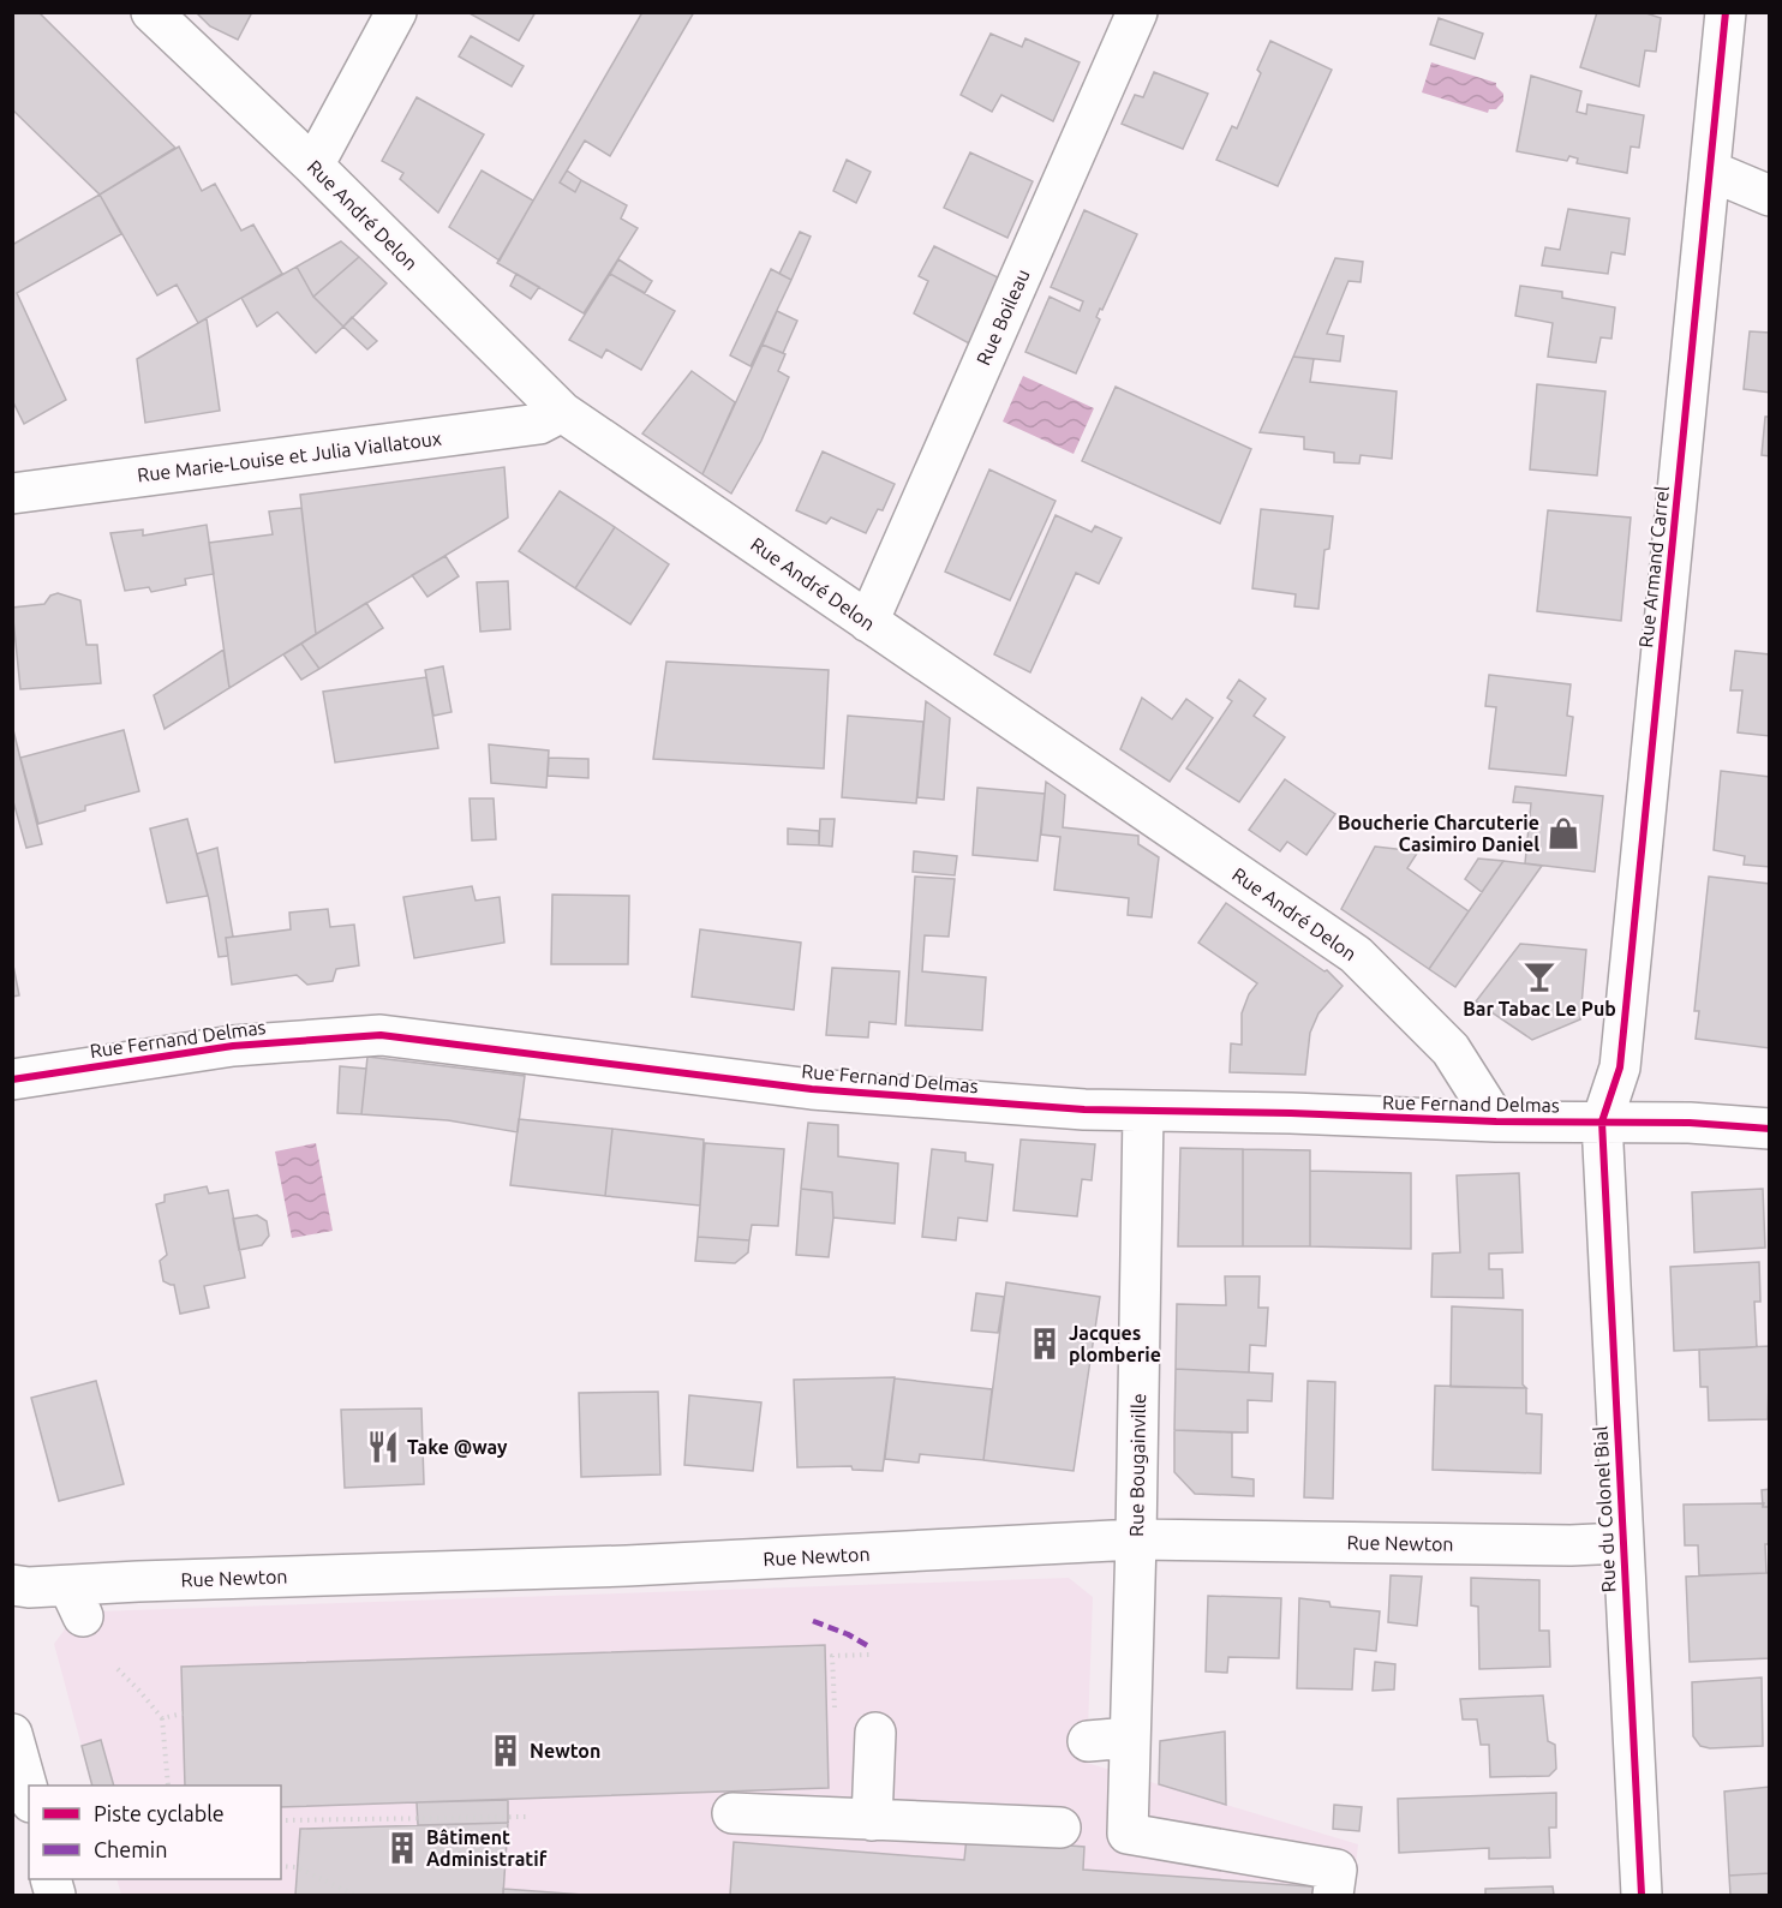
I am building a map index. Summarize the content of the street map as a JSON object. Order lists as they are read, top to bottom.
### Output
{
  "streets": {
    "street": [
      "Rue André Delon",
      "Rue Boileau",
      "Rue Marie-Louise et Julia Viallatoux",
      "Rue Armand Carrel",
      "Rue Fernand Delmas",
      "Rue Bougainville",
      "Rue du Colonel Bial",
      "Rue Newton"
    ]
  },
  "crossings": [
    ["Rue André Delon", "Rue Boileau"],
    ["Rue André Delon", "Rue Marie-Louise et Julia Viallatoux"],
    ["Rue André Delon", "Rue Fernand Delmas"],
    ["Rue Armand Carrel", "Rue Fernand Delmas"],
    ["Rue Armand Carrel", "Rue du Colonel Bial"],
    ["Rue Fernand Delmas", "Rue Bougainville"],
    ["Rue Fernand Delmas", "Rue du Colonel Bial"],
    ["Rue Bougainville", "Rue Newton"],
    ["Rue du Colonel Bial", "Rue Newton"]
  ],
  "places": {
    "shop": ["Boucherie Charcuterie Casimiro Daniel"],
    "bar": ["Bar Tabac Le Pub"],
    "building": ["Jacques plomberie", "Newton", "Bâtiment Administratif"],
    "restaurant": ["Take @way"]
  },
  "legend": ["Piste cyclable", "Chemin"]
}
